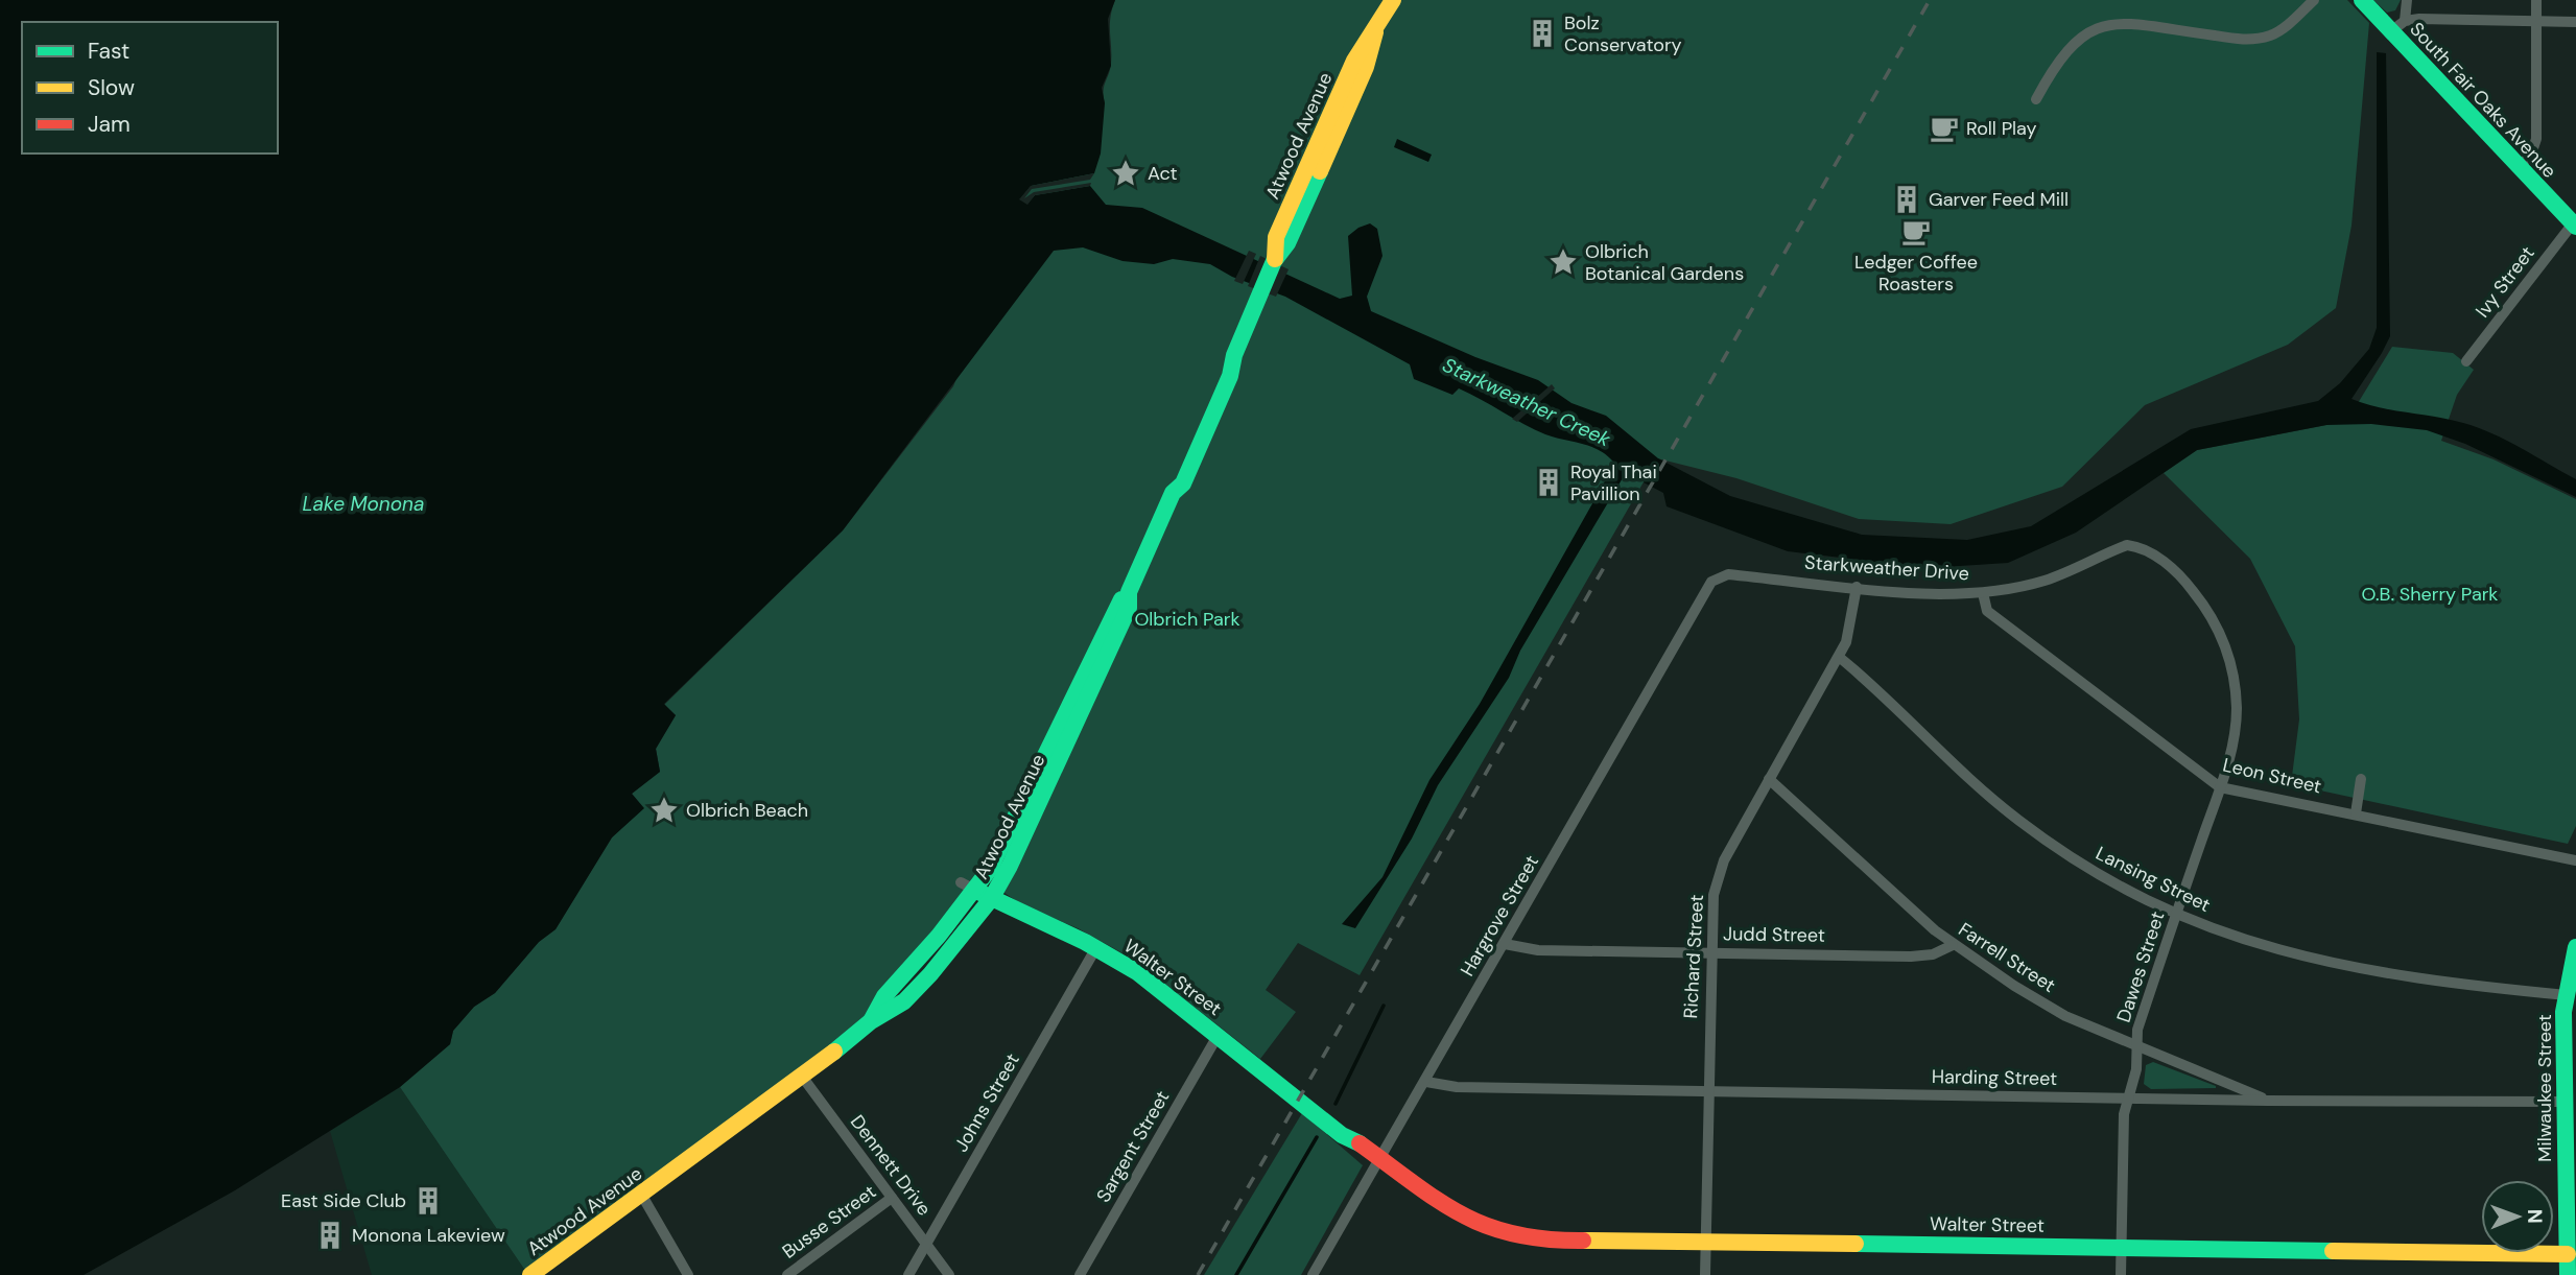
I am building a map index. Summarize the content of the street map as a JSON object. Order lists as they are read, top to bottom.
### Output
{
  "streets": {
    "street": [
      "South Fair Oaks Avenue",
      "Atwood Avenue",
      "Ivy Street",
      "Starkweather Drive",
      "Leon Street",
      "Lansing Street",
      "Hargrove Street",
      "Judd Street",
      "Richard Street",
      "Farrell Street",
      "Dawes Street",
      "Walter Street",
      "Harding Street",
      "Milwaukee Street",
      "Johns Street",
      "Sargent Street",
      "Dennett Drive",
      "Busse Street"
    ]
  },
  "crossings": [
    ["South Fair Oaks Avenue", "Ivy Street"],
    ["Atwood Avenue", "Walter Street"],
    ["Atwood Avenue", "Dennett Drive"],
    ["Starkweather Drive", "Leon Street"],
    ["Starkweather Drive", "Hargrove Street"],
    ["Starkweather Drive", "Richard Street"],
    ["Starkweather Drive", "Dawes Street"],
    ["Leon Street", "Dawes Street"],
    ["Lansing Street", "Richard Street"],
    ["Lansing Street", "Dawes Street"],
    ["Lansing Street", "Milwaukee Street"],
    ["Hargrove Street", "Judd Street"],
    ["Hargrove Street", "Walter Street"],
    ["Hargrove Street", "Harding Street"],
    ["Judd Street", "Richard Street"],
    ["Judd Street", "Farrell Street"],
    ["Richard Street", "Farrell Street"],
    ["Richard Street", "Walter Street"],
    ["Richard Street", "Harding Street"],
    ["Farrell Street", "Dawes Street"],
    ["Farrell Street", "Harding Street"],
    ["Dawes Street", "Walter Street"],
    ["Dawes Street", "Harding Street"],
    ["Walter Street", "Milwaukee Street"],
    ["Walter Street", "Johns Street"],
    ["Walter Street", "Sargent Street"],
    ["Harding Street", "Milwaukee Street"],
    ["Johns Street", "Dennett Drive"],
    ["Dennett Drive", "Busse Street"]
  ],
  "water": ["Starkweather Creek", "Lake Monona"],
  "parks": ["O.B. Sherry Park", "Olbrich Park"],
  "places": {
    "building": [
      "Bolz Conservatory",
      "Garver Feed Mill",
      "Royal Thai Pavillion",
      "East Side Club",
      "Monona Lakeview"
    ],
    "cafe": ["Roll Play", "Ledger Coffee Roasters"],
    "place": ["Act", "Olbrich Botanical Gardens", "Olbrich Beach"]
  },
  "legend": ["Fast", "Slow", "Jam"],
  "north": "right"
}
